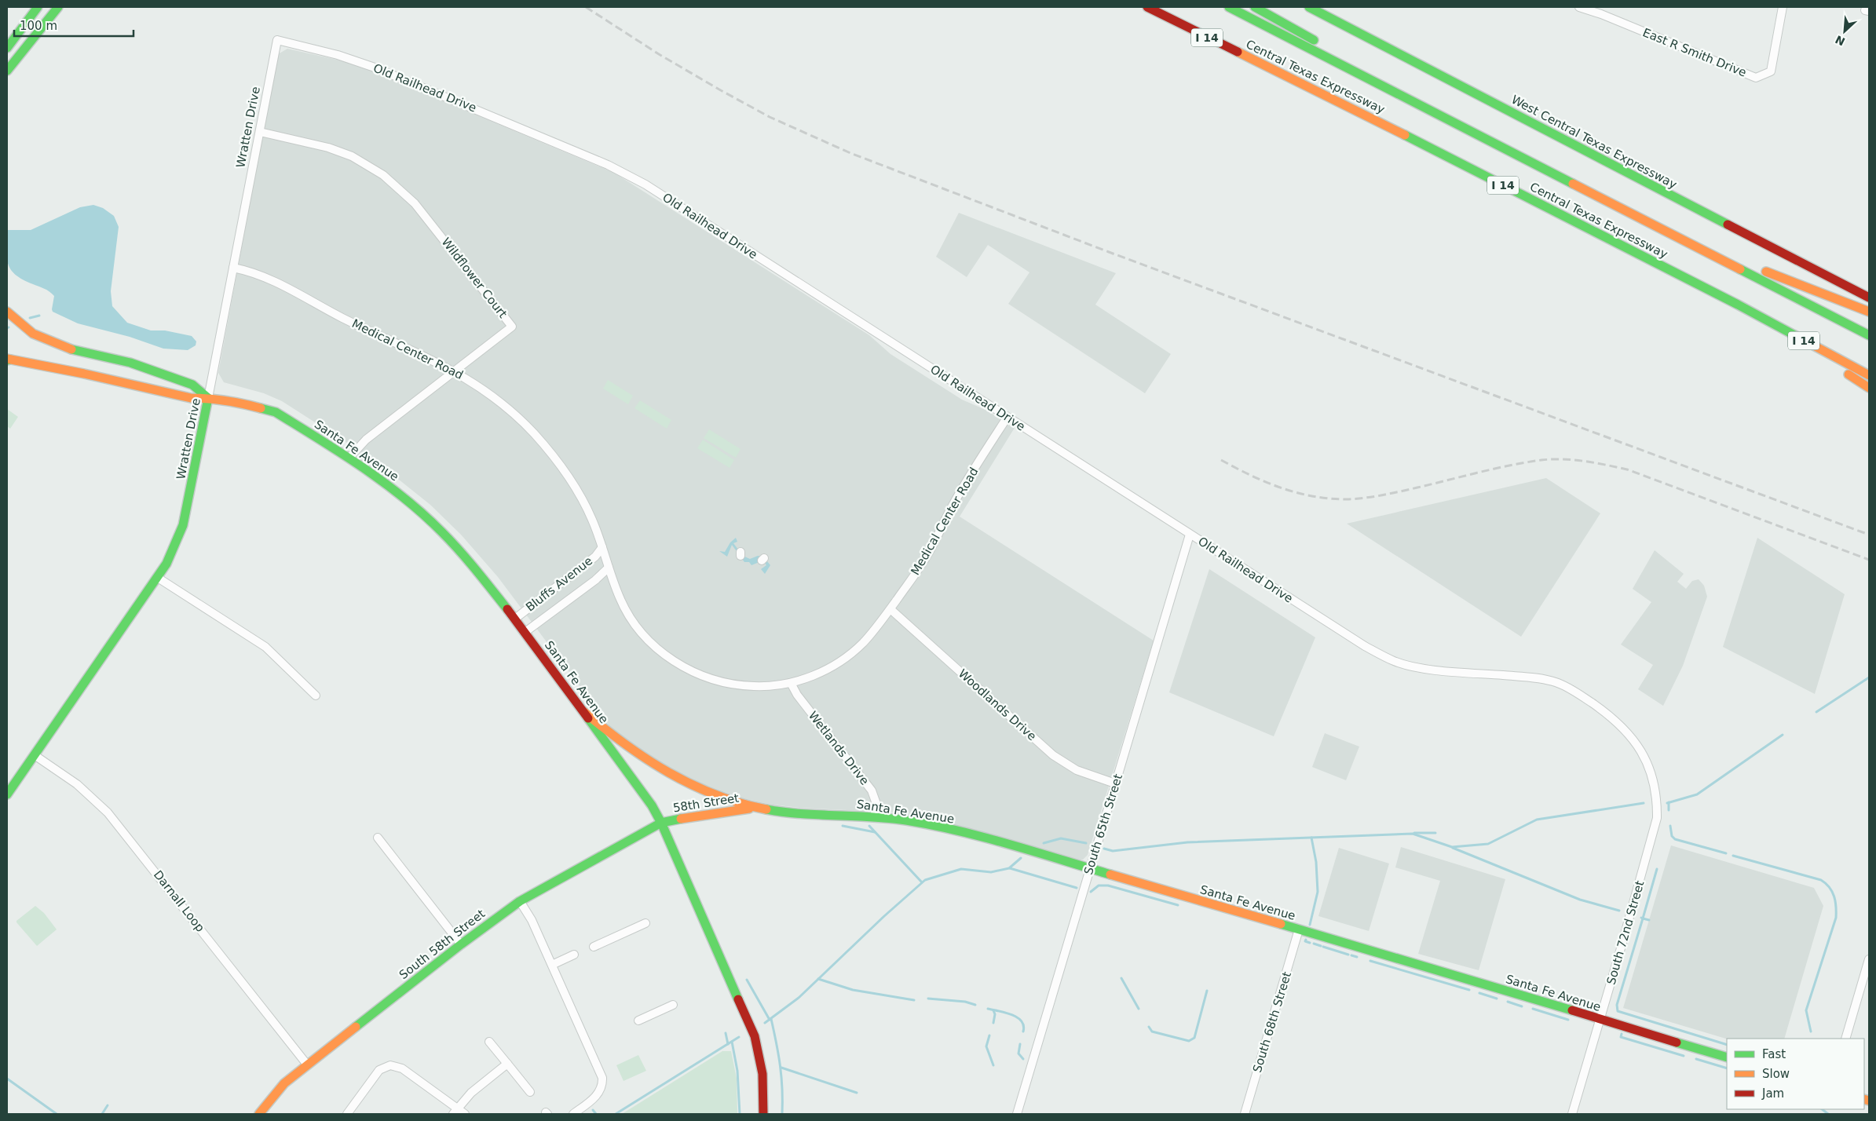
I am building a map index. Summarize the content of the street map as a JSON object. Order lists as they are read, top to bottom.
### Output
{
  "streets": {
    "main road": [
      "I 14",
      "Central Texas Expressway",
      "Wratten Drive",
      "West Central Texas Expressway",
      "Santa Fe Avenue",
      "58th Street",
      "South 58th Street"
    ],
    "street": [
      "East R Smith Drive",
      "Old Railhead Drive",
      "Wildflower Court",
      "Medical Center Road",
      "Bluffs Avenue",
      "Woodlands Drive",
      "Wetlands Drive",
      "South 65th Street",
      "Darnall Loop",
      "South 72nd Street",
      "South 68th Street"
    ]
  },
  "crossings": [
    ["Old Railhead Drive", "Wratten Drive"],
    ["Old Railhead Drive", "Medical Center Road"],
    ["Old Railhead Drive", "South 65th Street"],
    ["Old Railhead Drive", "South 72nd Street"],
    ["Wratten Drive", "Wildflower Court"],
    ["Wratten Drive", "Medical Center Road"],
    ["Wratten Drive", "Santa Fe Avenue"],
    ["Wratten Drive", "Darnall Loop"],
    ["Wildflower Court", "Medical Center Road"],
    ["Wildflower Court", "Santa Fe Avenue"],
    ["Medical Center Road", "Bluffs Avenue"],
    ["Medical Center Road", "Woodlands Drive"],
    ["Medical Center Road", "Wetlands Drive"],
    ["Santa Fe Avenue", "Bluffs Avenue"],
    ["Santa Fe Avenue", "Wetlands Drive"],
    ["Santa Fe Avenue", "58th Street"],
    ["Santa Fe Avenue", "South 65th Street"],
    ["Santa Fe Avenue", "South 72nd Street"],
    ["Santa Fe Avenue", "South 58th Street"],
    ["Santa Fe Avenue", "South 68th Street"],
    ["Woodlands Drive", "South 65th Street"],
    ["58th Street", "South 58th Street"],
    ["Darnall Loop", "South 58th Street"]
  ],
  "legend": ["Fast", "Slow", "Jam"],
  "scale_bar": "100 m",
  "north": "bottom left"
}
